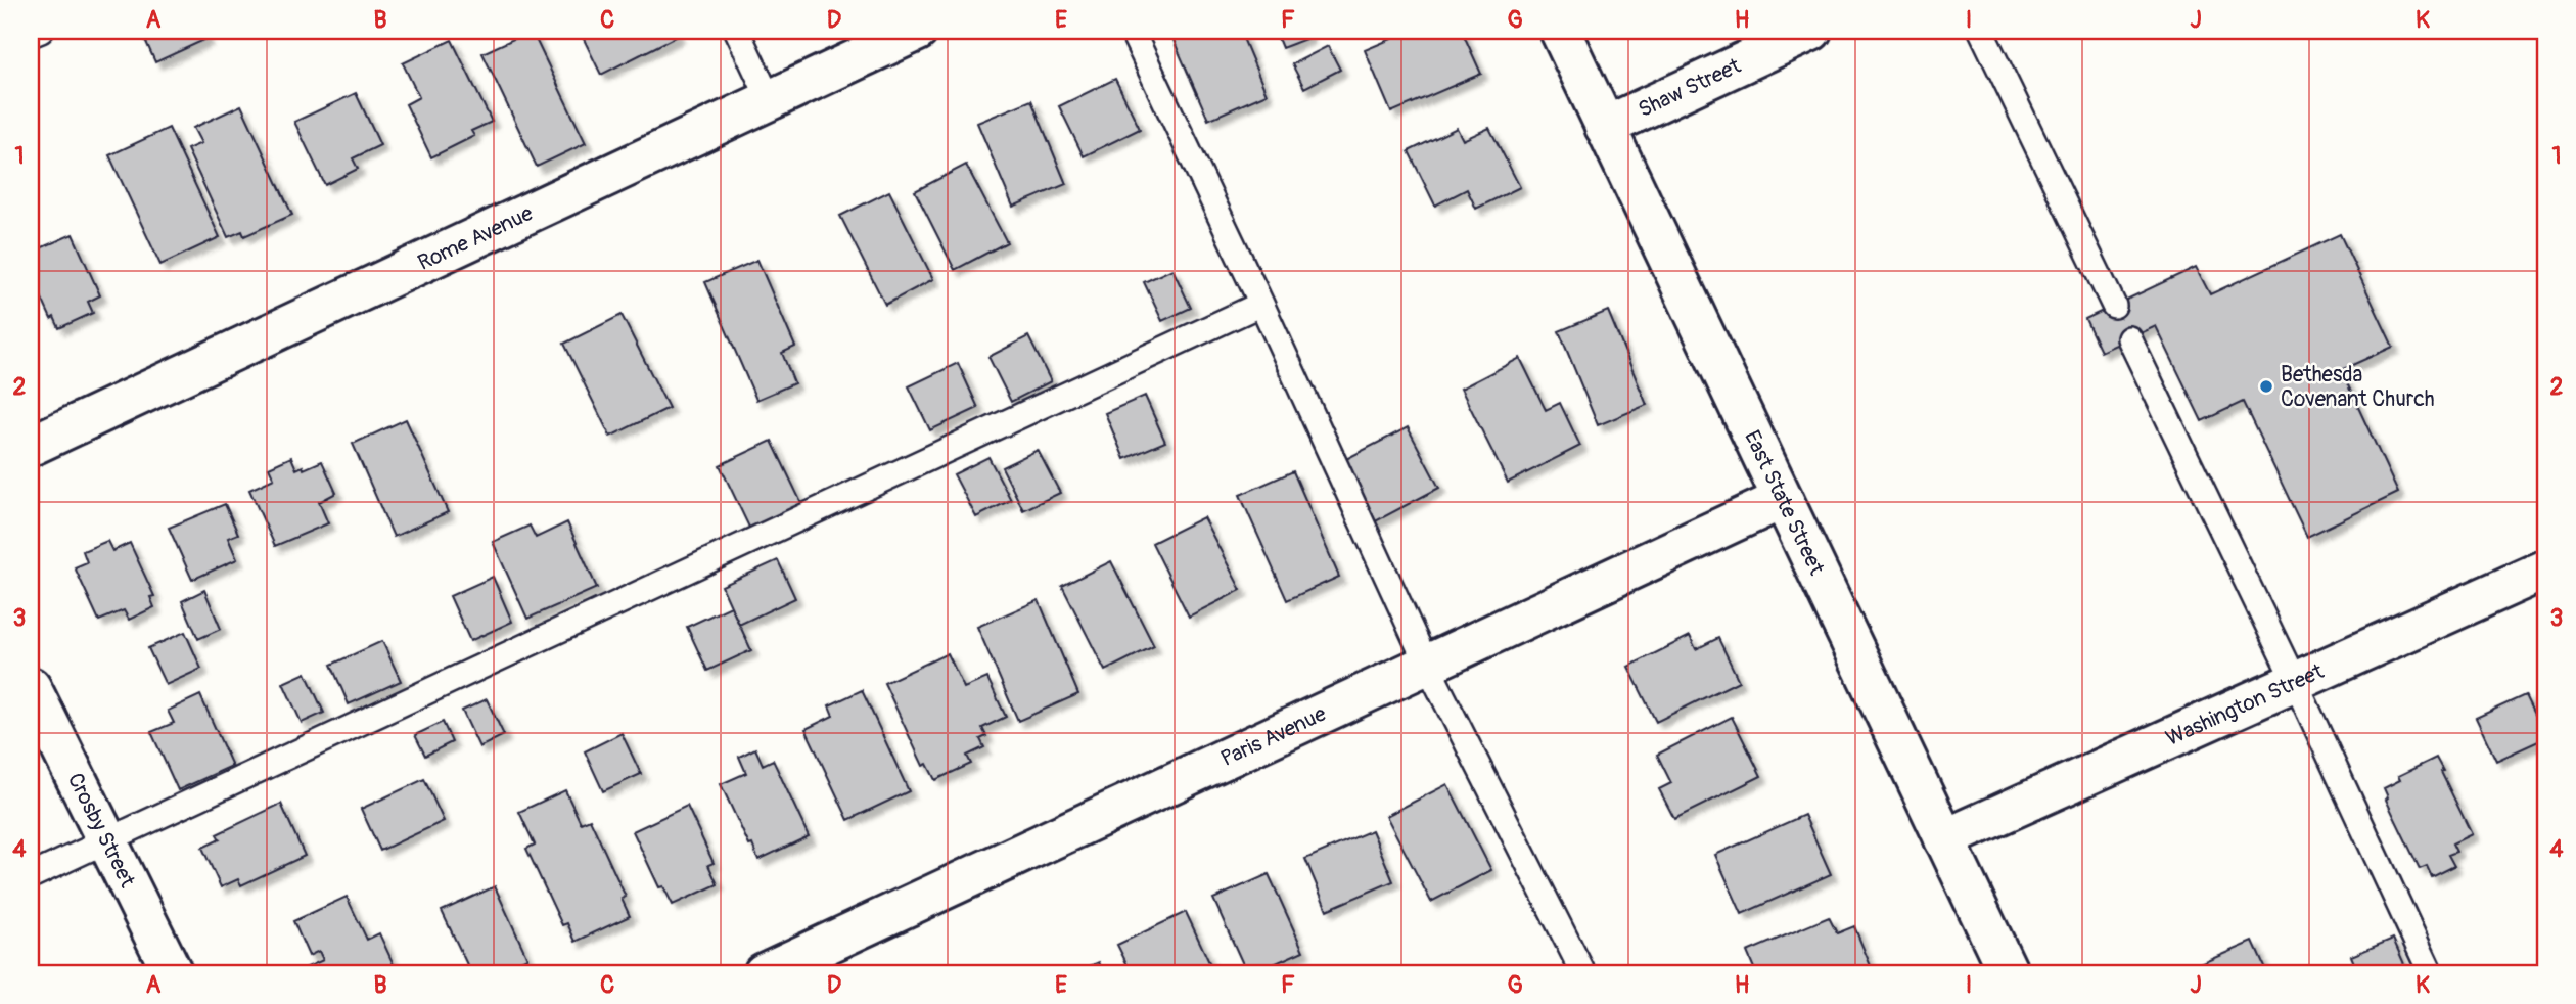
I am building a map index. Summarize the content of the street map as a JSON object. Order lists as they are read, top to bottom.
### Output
{
  "streets": {
    "street": [
      "Shaw Street",
      "Rome Avenue",
      "East State Street",
      "Washington Street",
      "Paris Avenue",
      "Crosby Street"
    ]
  },
  "crossings": [
    ["Shaw Street", "East State Street"],
    ["East State Street", "Washington Street"],
    ["East State Street", "Paris Avenue"]
  ],
  "places": ["Bethesda Covenant Church"],
  "grid": {
    "columns": [
      "A",
      "B",
      "C",
      "D",
      "E",
      "F",
      "G",
      "H",
      "I",
      "J",
      "K"
    ],
    "rows": [
      "1",
      "2",
      "3",
      "4"
    ]
  }
}
